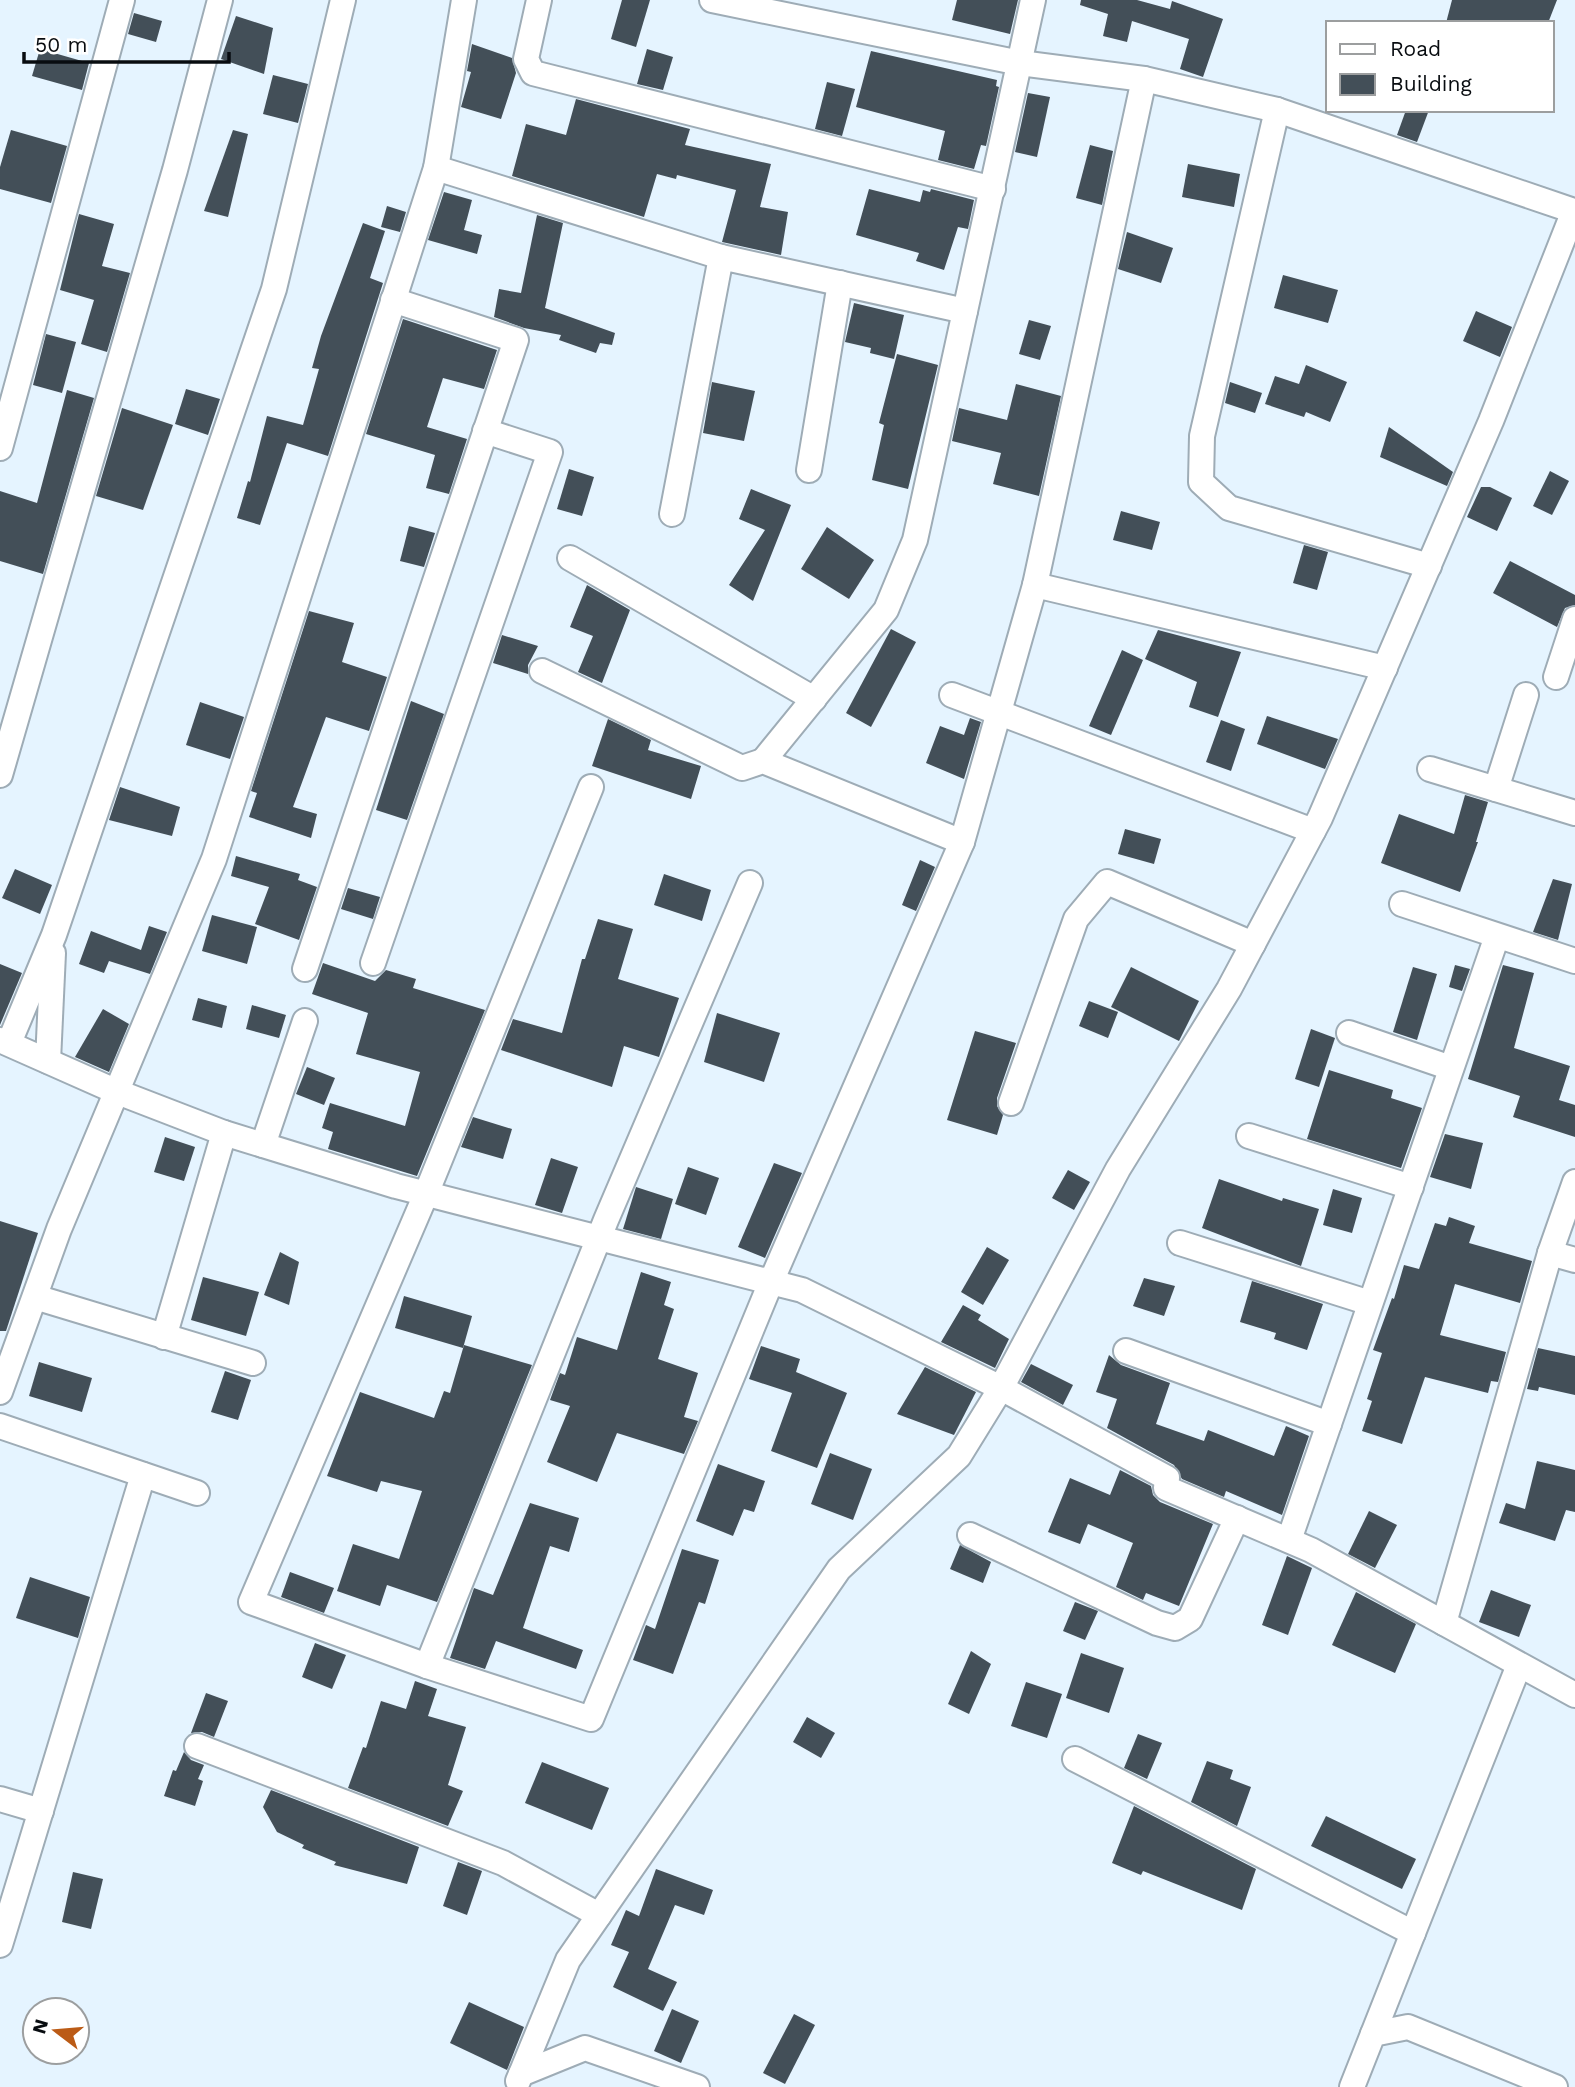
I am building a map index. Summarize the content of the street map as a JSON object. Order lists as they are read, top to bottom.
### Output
{
  "legend": ["Road", "Building"],
  "scale_bar": "50 m",
  "north": "left"
}
